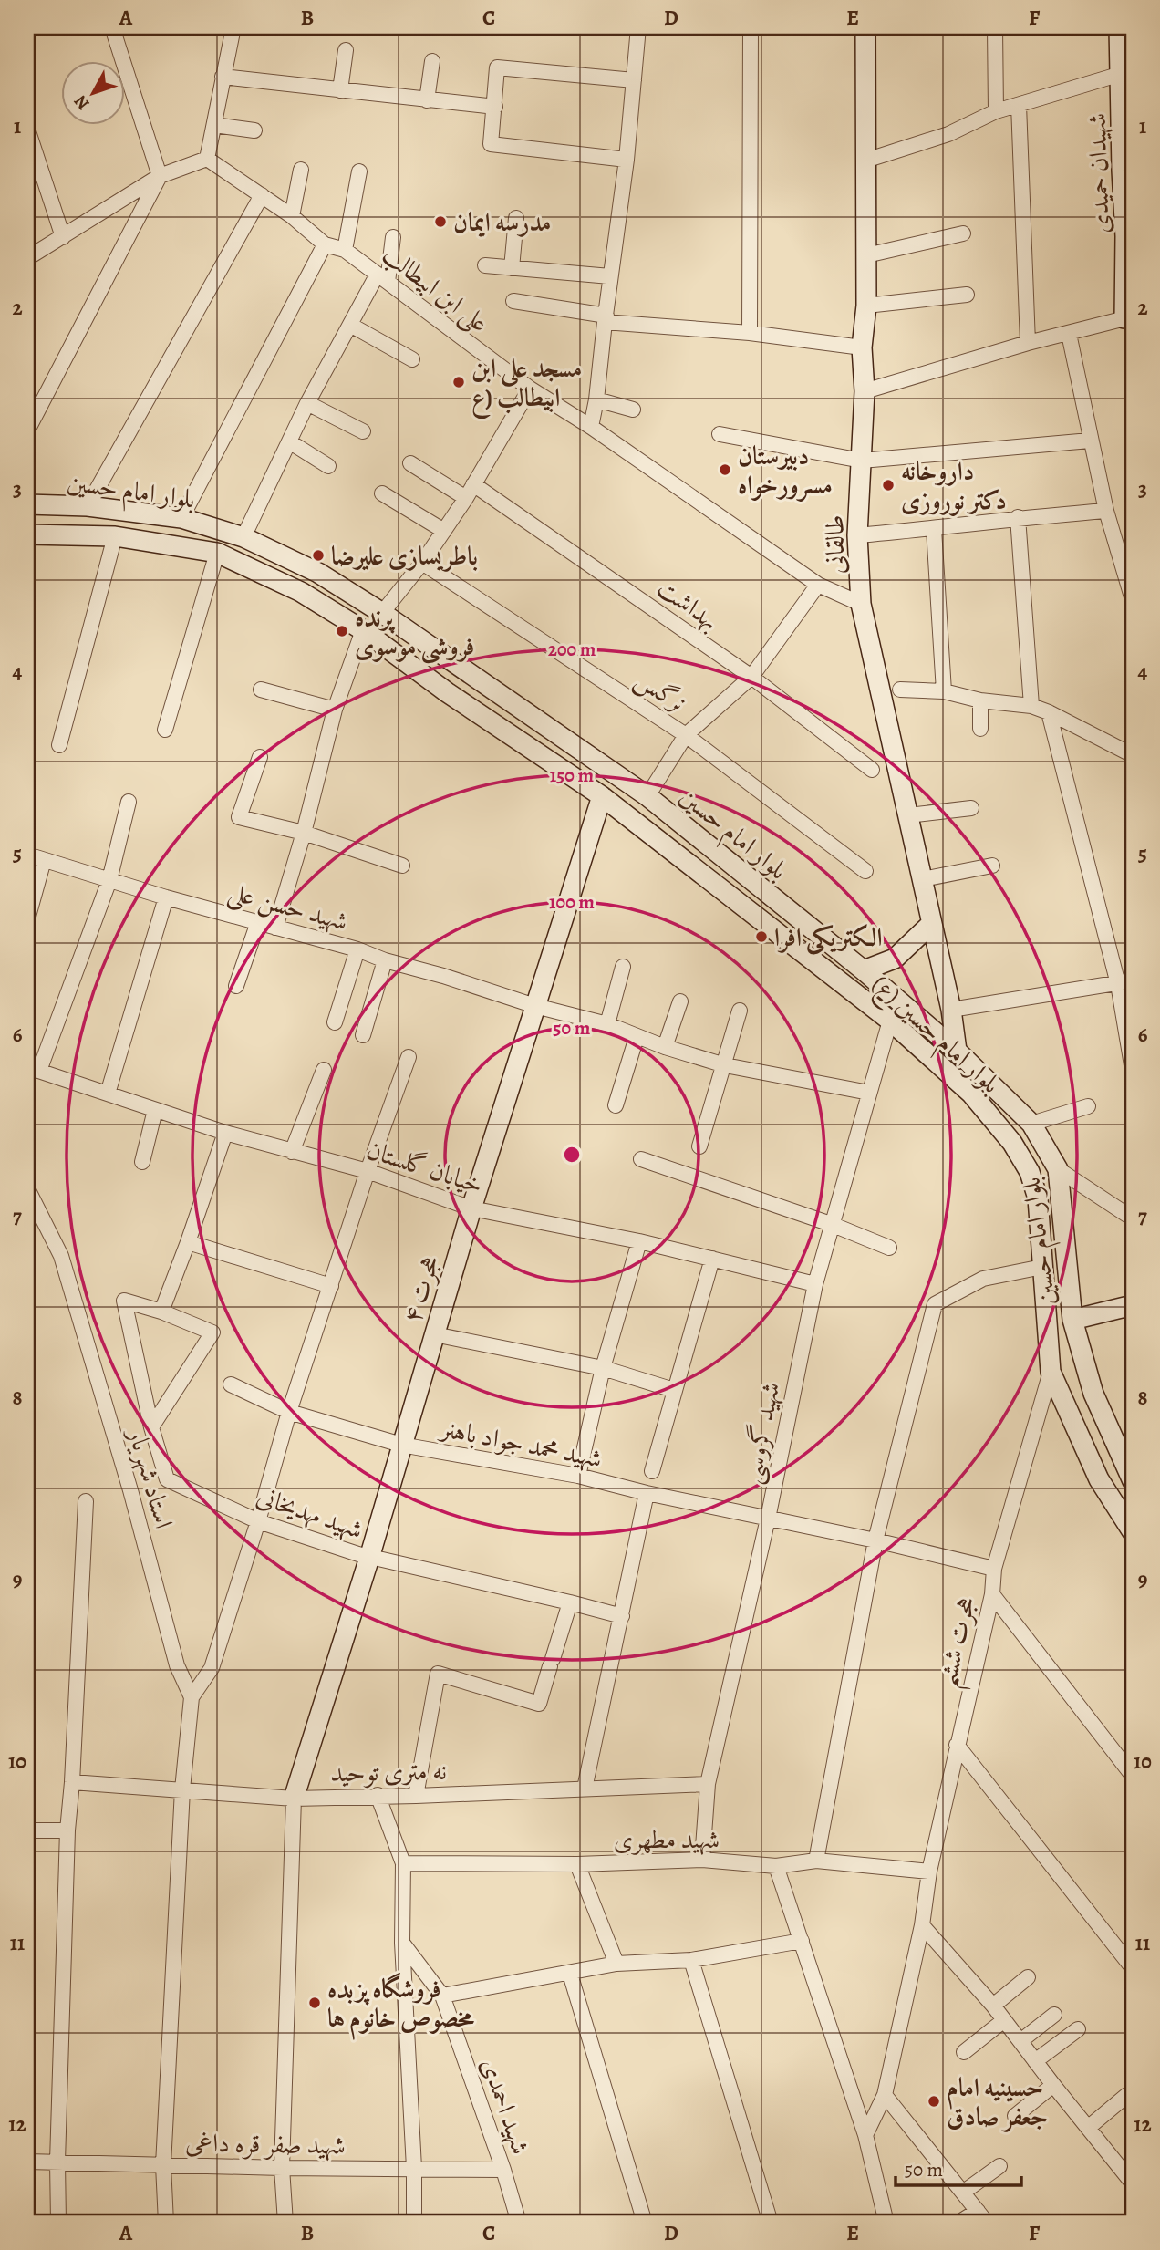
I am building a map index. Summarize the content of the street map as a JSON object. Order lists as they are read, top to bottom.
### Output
{
  "streets": {
    "main road": [
      "شهیدان حمیدی",
      "بلوار امام حسین",
      "طالقانی",
      "بلوار امام حسین (ع)",
      "هجرت ۴"
    ],
    "street": [
      "علی ابن ابیطالب",
      "بهداشت",
      "نرگس",
      "شهید حسن علی",
      "خیابان گلستان",
      "شهید گروسی",
      "شهید محمد جواد باهنر",
      "استاد شهریار",
      "شهید مهدیخانی",
      "هجرت ششم",
      "نه متری توحید",
      "شهید مطهری",
      "شهید احمدی",
      "شهید صفر قره داغی"
    ]
  },
  "crossings": [
    ["علی ابن ابیطالب", "طالقانی"],
    ["بلوار امام حسین", "طالقانی"],
    ["شهید حسن علی", "هجرت ۴"],
    ["شهید حسن علی", "شهید گروسی"],
    ["بلوار امام حسین (ع)", "هجرت ۴"],
    ["بلوار امام حسین (ع)", "شهید گروسی"],
    ["بلوار امام حسین (ع)", "هجرت ششم"],
    ["خیابان گلستان", "هجرت ۴"],
    ["خیابان گلستان", "شهید گروسی"],
    ["هجرت ۴", "شهید محمد جواد باهنر"],
    ["هجرت ۴", "شهید مهدیخانی"],
    ["هجرت ۴", "نه متری توحید"],
    ["شهید گروسی", "شهید محمد جواد باهنر"],
    ["شهید گروسی", "نه متری توحید"],
    ["شهید گروسی", "شهید مطهری"],
    ["شهید محمد جواد باهنر", "هجرت ششم"],
    ["هجرت ششم", "شهید مطهری"],
    ["شهید احمدی", "شهید صفر قره داغی"]
  ],
  "places": [
    "مدرسه ایمان",
    "مسجد علی ابن ابیطالب (ع",
    "دبیرستان مسرورخواه",
    "داروخانه دکتر نوروزی",
    "باطریسازی علیرضا",
    "پرنده فروشی موسوی",
    "الکتریکی افرا",
    "فروشگاه پزبده مخصوص خانوم ها",
    "حسینیه امام جعفر صادق"
  ],
  "scale_bar": "50 m",
  "north": "bottom left",
  "grid": {
    "columns": [
      "A",
      "B",
      "C",
      "D",
      "E",
      "F"
    ],
    "rows": [
      "1",
      "2",
      "3",
      "4",
      "5",
      "6",
      "7",
      "8",
      "9",
      "10",
      "11",
      "12"
    ]
  },
  "rings": [
    "200 m",
    "150 m",
    "100 m",
    "50 m"
  ]
}
